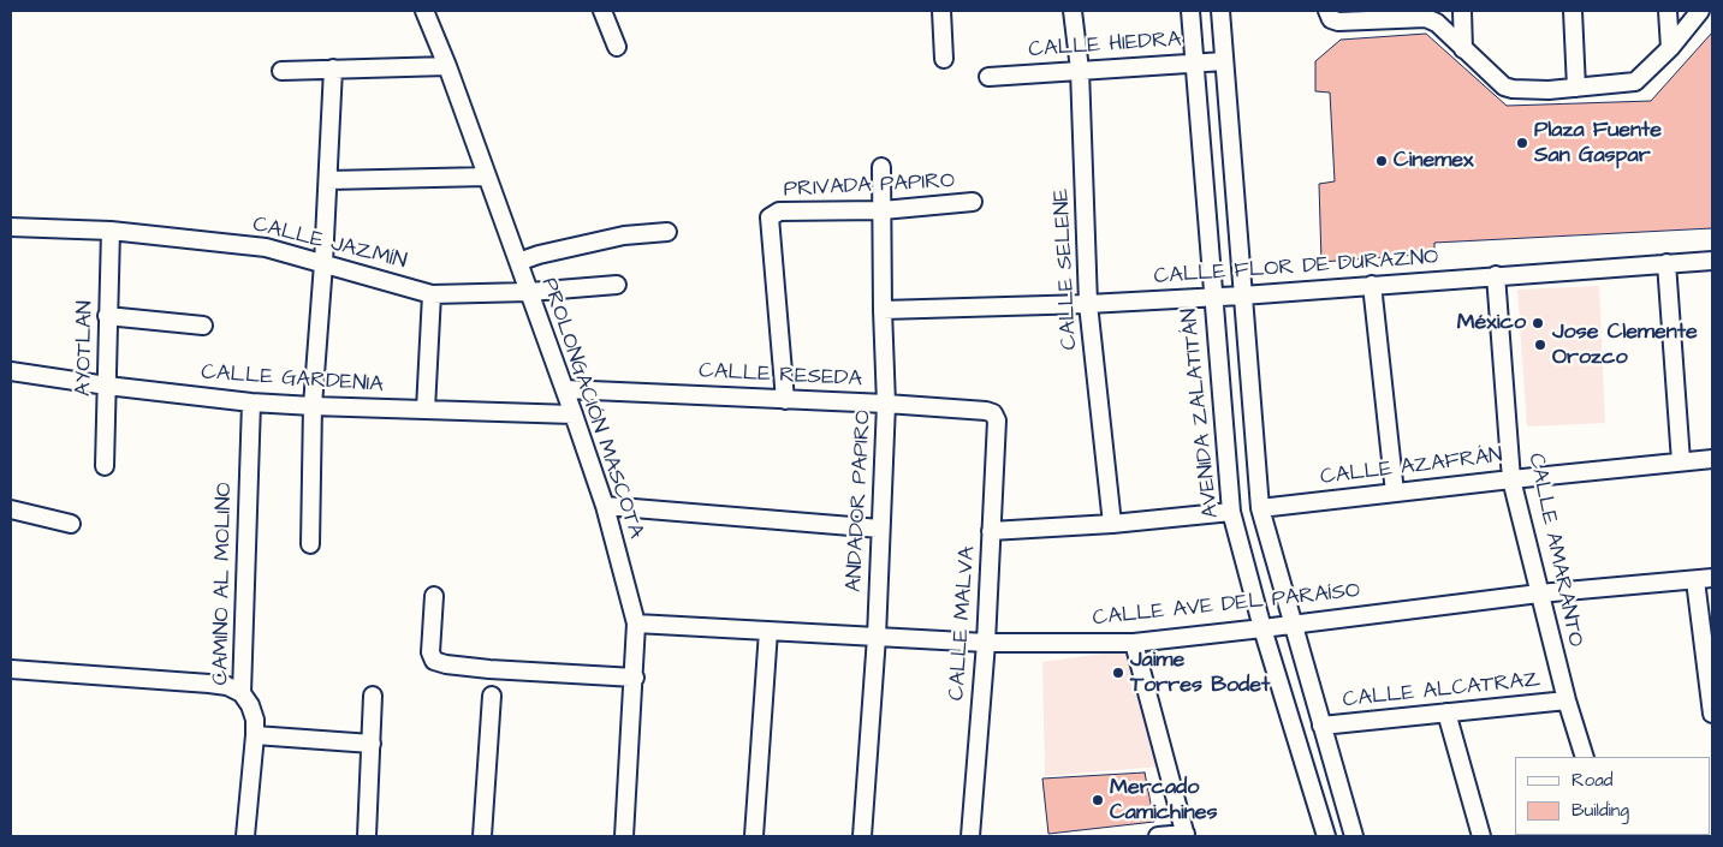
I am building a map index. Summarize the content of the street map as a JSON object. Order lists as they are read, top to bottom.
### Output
{
  "streets": {
    "street": [
      "CALLE HIEDRA",
      "PRIVADA PAPIRO",
      "CALLE JAZMÍN",
      "CALLE FLOR DE DURAZNO",
      "CALLE SELENE",
      "AYOTLAN",
      "CALLE RESEDA",
      "CALLE GARDENIA",
      "PROLONGACIÓN MASCOTA",
      "AVENIDA ZALATITÁN",
      "CALLE AZAFRÁN",
      "ANDADOR PAPIRO",
      "CALLE AMARANTO",
      "CAMINO AL MOLINO",
      "CALLE AVE DEL PARAÍSO",
      "CALLE MALVA",
      "CALLE ALCATRAZ"
    ]
  },
  "crossings": [
    ["CALLE HIEDRA", "CALLE SELENE"],
    ["CALLE HIEDRA", "AVENIDA ZALATITÁN"],
    ["PRIVADA PAPIRO", "CALLE RESEDA"],
    ["PRIVADA PAPIRO", "ANDADOR PAPIRO"],
    ["CALLE JAZMÍN", "AYOTLAN"],
    ["CALLE JAZMÍN", "PROLONGACIÓN MASCOTA"],
    ["CALLE FLOR DE DURAZNO", "CALLE SELENE"],
    ["CALLE FLOR DE DURAZNO", "AVENIDA ZALATITÁN"],
    ["CALLE FLOR DE DURAZNO", "ANDADOR PAPIRO"],
    ["CALLE FLOR DE DURAZNO", "CALLE AMARANTO"],
    ["AYOTLAN", "CALLE GARDENIA"],
    ["CALLE RESEDA", "PROLONGACIÓN MASCOTA"],
    ["CALLE RESEDA", "ANDADOR PAPIRO"],
    ["CALLE RESEDA", "CALLE MALVA"],
    ["CALLE GARDENIA", "PROLONGACIÓN MASCOTA"],
    ["CALLE GARDENIA", "CAMINO AL MOLINO"],
    ["PROLONGACIÓN MASCOTA", "CALLE AVE DEL PARAÍSO"],
    ["AVENIDA ZALATITÁN", "CALLE AVE DEL PARAÍSO"],
    ["CALLE AZAFRÁN", "CALLE AMARANTO"],
    ["ANDADOR PAPIRO", "CALLE AVE DEL PARAÍSO"],
    ["CALLE AMARANTO", "CALLE AVE DEL PARAÍSO"],
    ["CALLE AMARANTO", "CALLE ALCATRAZ"],
    ["CALLE AVE DEL PARAÍSO", "CALLE MALVA"]
  ],
  "places": [
    "Plaza Fuente San Gaspar",
    "Cinemex",
    "México",
    "Jose Clemente Orozco",
    "Jaime Torres Bodet",
    "Mercado Camichines"
  ],
  "legend": ["Road", "Building"]
}
